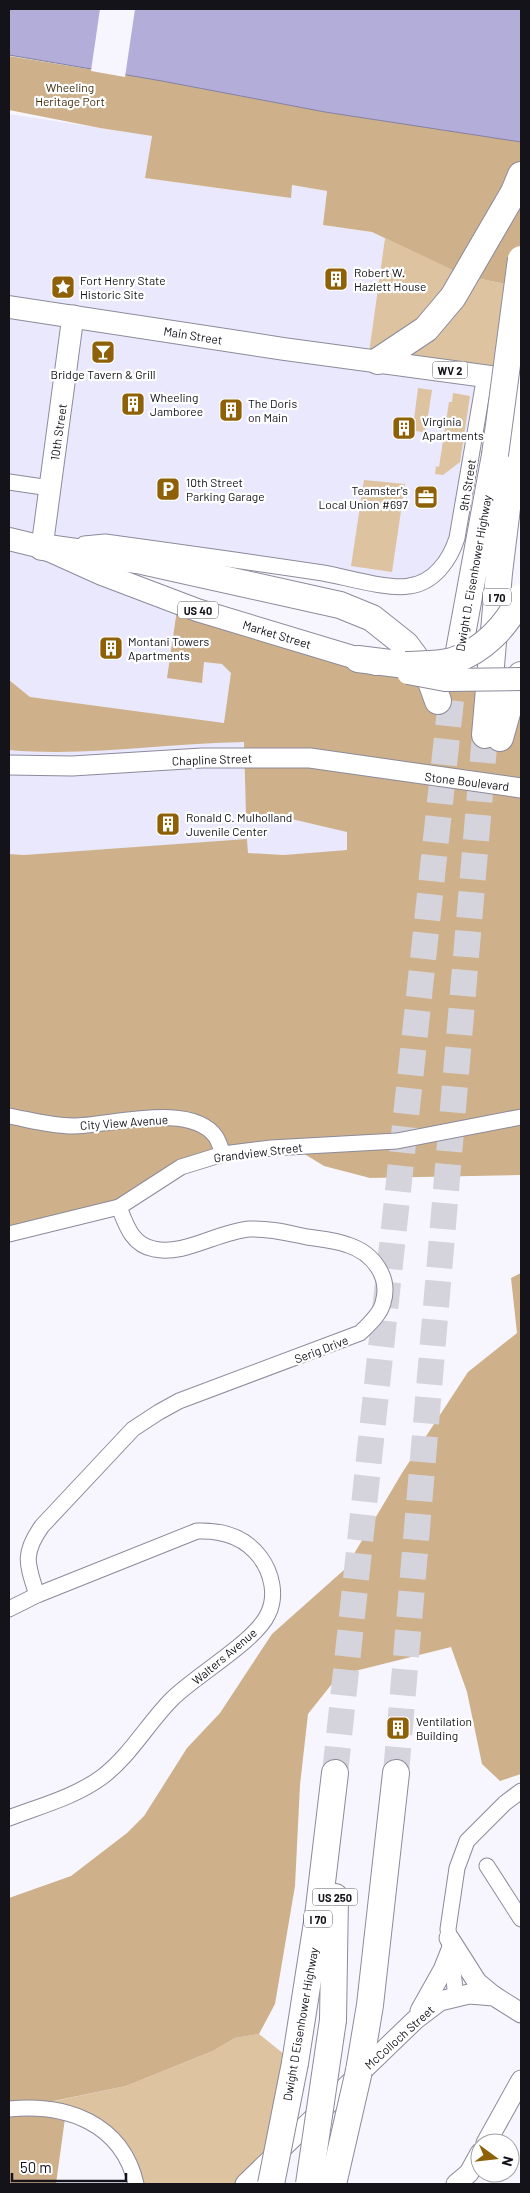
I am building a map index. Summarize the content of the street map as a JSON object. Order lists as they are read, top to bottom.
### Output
{
  "streets": {
    "highway": [
      "Dwight D. Eisenhower Highway",
      "I 70",
      "US 250",
      "Dwight D Eisenhower Highway"
    ],
    "main road": [
      "Main Street",
      "WV 2",
      "10th Street",
      "US 40",
      "Market Street"
    ],
    "street": [
      "9th Street",
      "Chapline Street",
      "Stone Boulevard",
      "City View Avenue",
      "Grandview Street",
      "Serig Drive",
      "Walters Avenue",
      "McColloch Street"
    ]
  },
  "crossings": [
    ["Main Street", "WV 2"],
    ["Main Street", "10th Street"],
    ["WV 2", "9th Street"],
    ["10th Street", "Dwight D. Eisenhower Highway"],
    ["10th Street", "Market Street"],
    ["9th Street", "Market Street"],
    ["Dwight D. Eisenhower Highway", "I 70"],
    ["Dwight D. Eisenhower Highway", "Market Street"],
    ["Chapline Street", "Stone Boulevard"],
    ["City View Avenue", "Grandview Street"],
    ["Grandview Street", "Serig Drive"],
    ["Serig Drive", "Walters Avenue"],
    ["US 250", "Dwight D Eisenhower Highway"]
  ],
  "parks": ["Wheeling Heritage Port"],
  "places": {
    "building": [
      "Robert W. Hazlett House",
      "Wheeling Jamboree",
      "The Doris on Main",
      "Virginia Apartments",
      "Montani Towers Apartments",
      "Ronald C. Mulholland Juvenile Center",
      "Ventilation Building"
    ],
    "place": ["Fort Henry State Historic Site"],
    "bar": ["Bridge Tavern & Grill"],
    "parking": ["10th Street Parking Garage"],
    "office": ["Teamster's Local Union #697"]
  },
  "scale_bar": "50 m",
  "north": "right"
}
